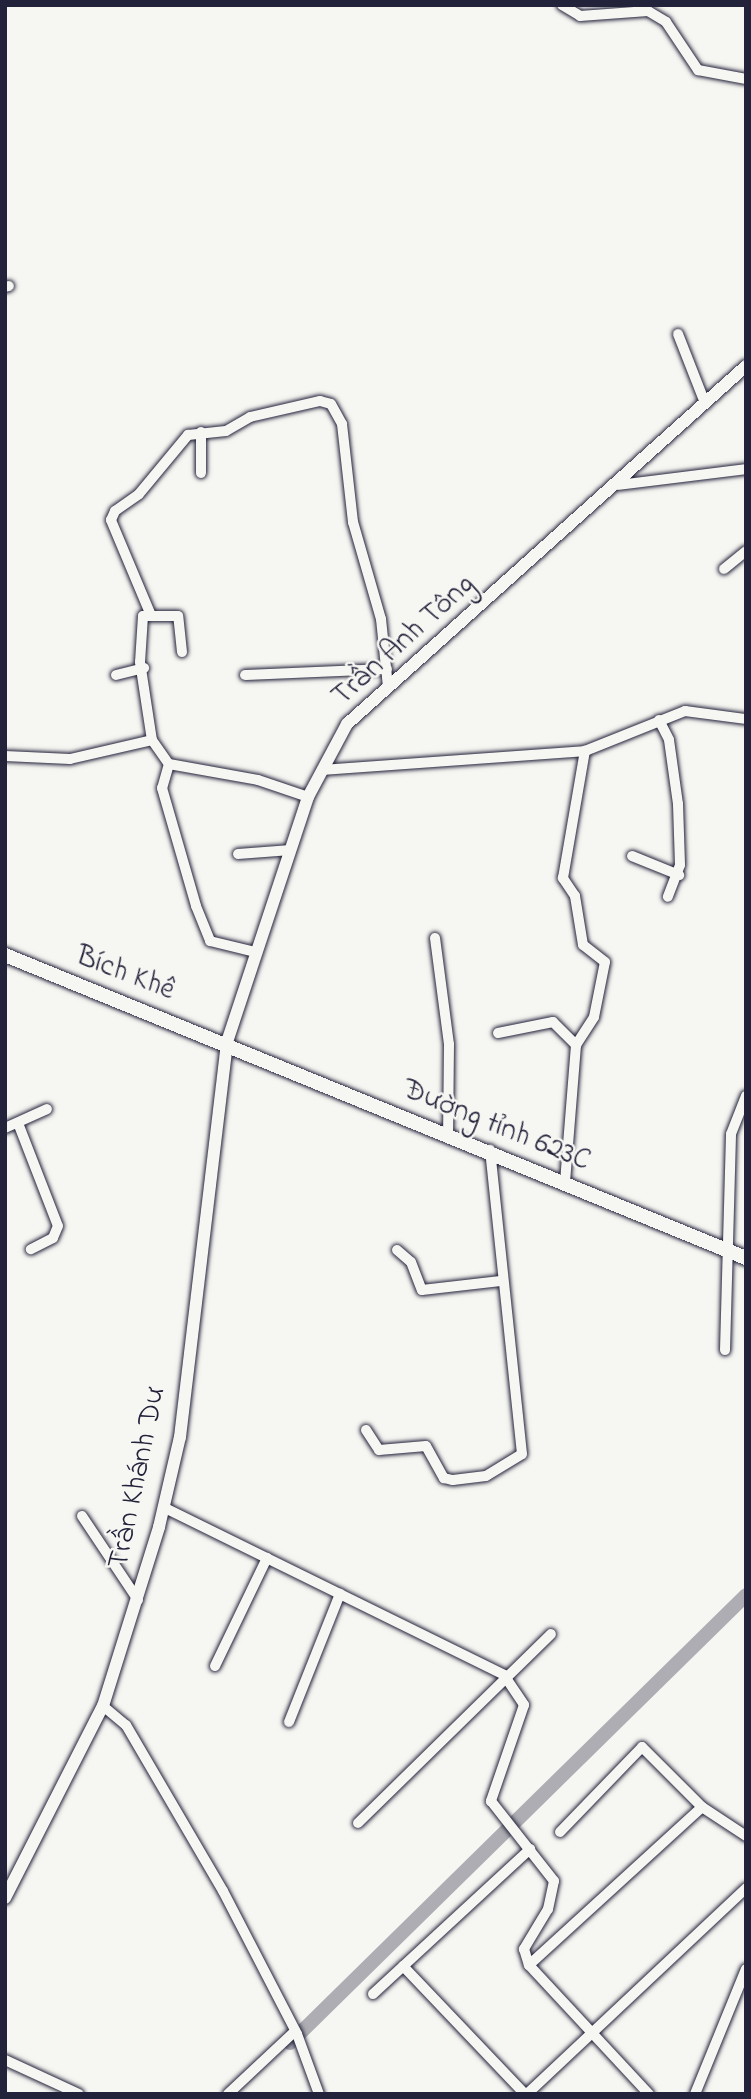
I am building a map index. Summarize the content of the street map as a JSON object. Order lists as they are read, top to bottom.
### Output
{
  "streets": {
    "main road": ["Bích Khê", "Đường tỉnh 623C"],
    "street": ["Trần Anh Tông", "Trần Khánh Dư"]
  },
  "crossings": [
    ["Trần Anh Tông", "Bích Khê"],
    ["Trần Anh Tông", "Đường tỉnh 623C"],
    ["Trần Anh Tông", "Trần Khánh Dư"],
    ["Bích Khê", "Đường tỉnh 623C"],
    ["Bích Khê", "Trần Khánh Dư"],
    ["Đường tỉnh 623C", "Trần Khánh Dư"]
  ]
}
